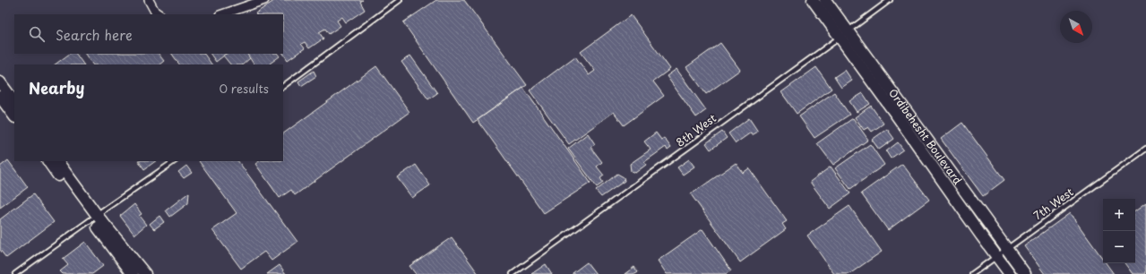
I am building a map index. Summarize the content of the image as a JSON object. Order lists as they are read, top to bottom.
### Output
{
  "streets": {
    "street": ["Ordibehesht Boulevard"],
    "lane": ["8th West", "7th West"]
  },
  "crossings": [
    ["8th West", "Ordibehesht Boulevard"],
    ["Ordibehesht Boulevard", "7th West"]
  ],
  "north": "bottom right",
  "page": {
    "search": "Search here",
    "heading": ["Nearby", "0 results"],
    "map_buttons": ["+", "−"]
  }
}
